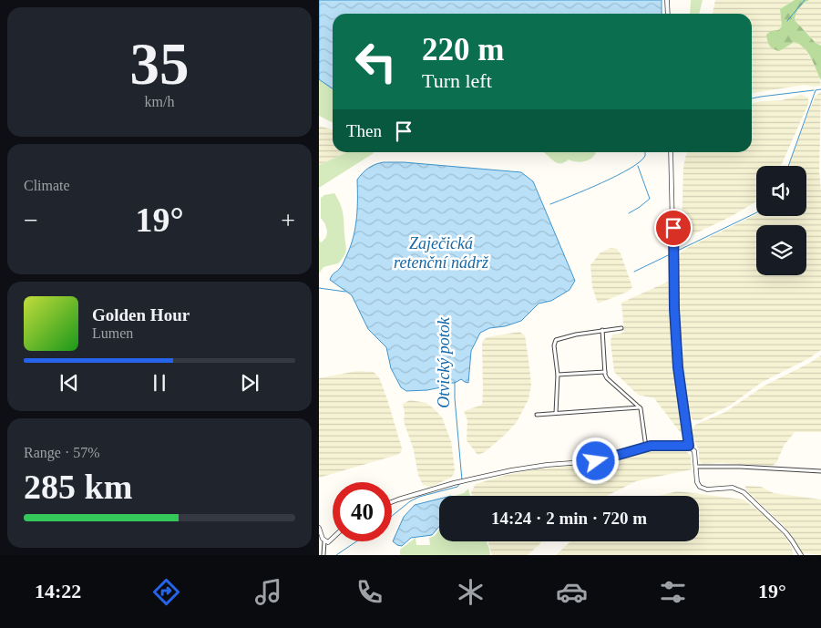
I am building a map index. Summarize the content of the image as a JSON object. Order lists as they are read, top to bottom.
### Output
{
  "water": ["Zaječická retenční nádrž", "Otvický potok"],
  "page": {
    "tile": [
      ["35", "km/h"],
      "Climate",
      ["Range · 57%", "285 km"]
    ],
    "turn": ["220 m", "Turn left"],
    "then": "Then",
    "heat": ["−", "19°", "+"],
    "song": ["Golden Hour", "Lumen"],
    "limit": "40",
    "trip": "14:24 · 2 min · 720 m",
    "tabs": ["14:22", "19°"]
  }
}
